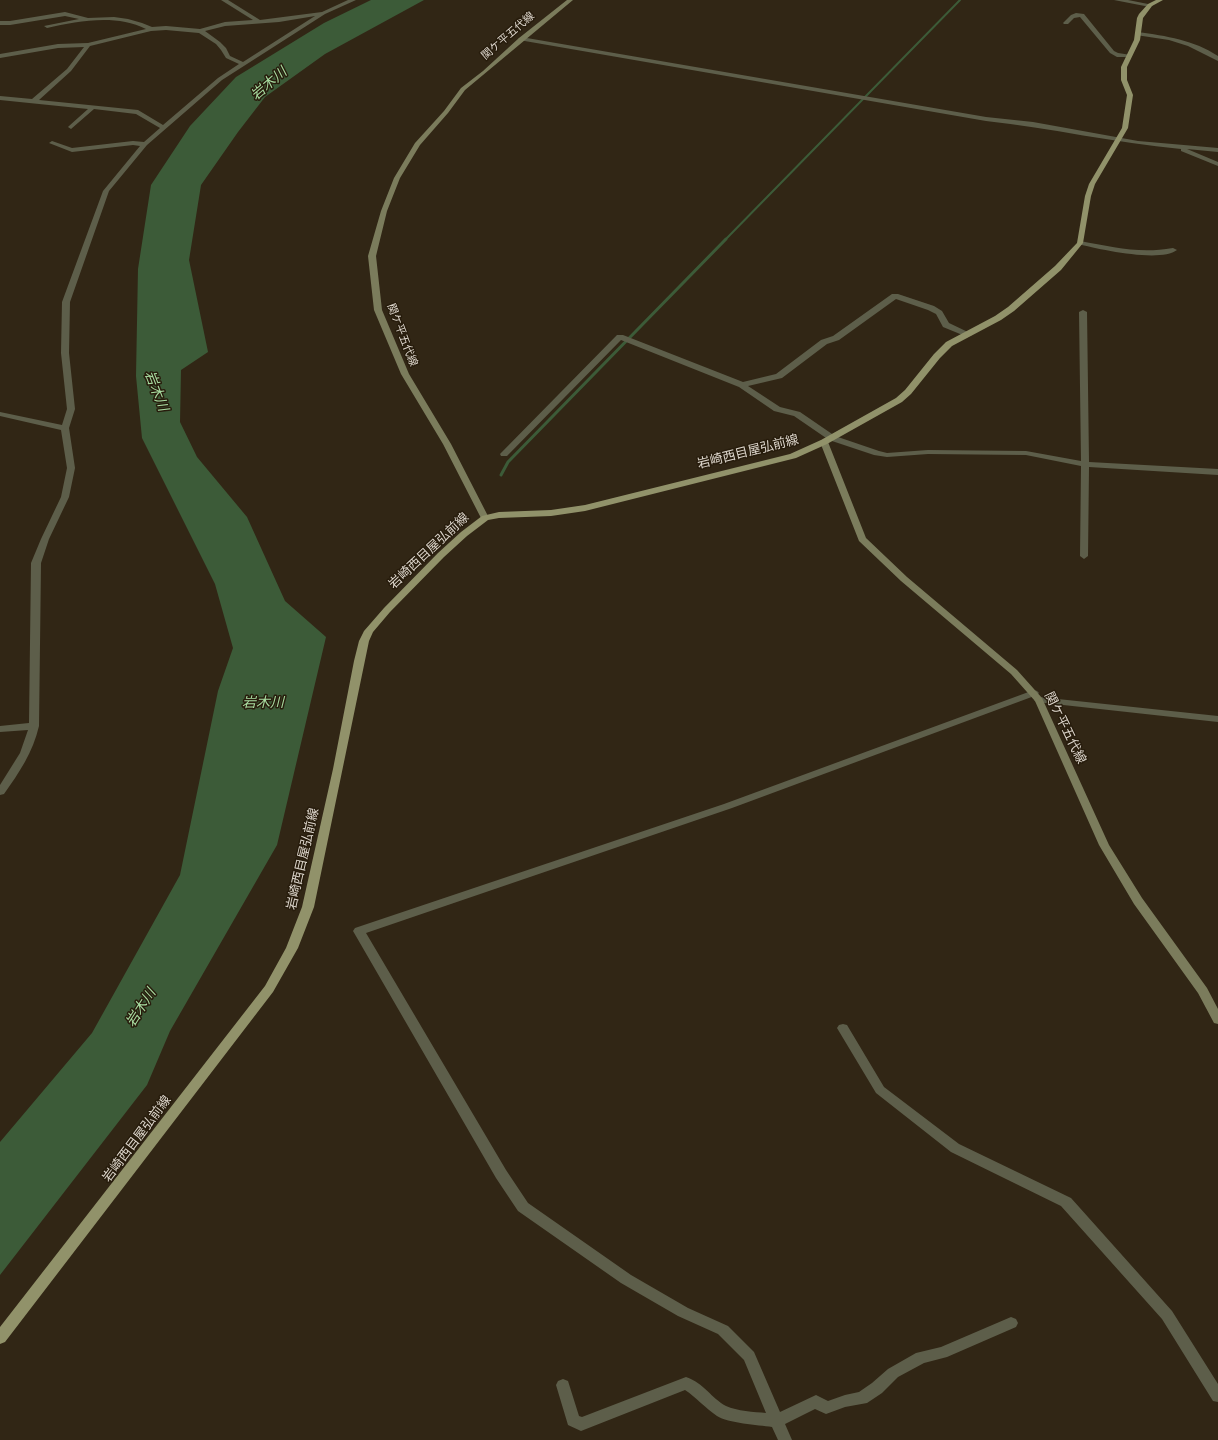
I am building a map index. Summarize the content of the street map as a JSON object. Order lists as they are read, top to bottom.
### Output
{
  "streets": {
    "main road": ["関ケ平五代線", "岩崎西目屋弘前線"]
  },
  "crossings": [
    ["関ケ平五代線", "岩崎西目屋弘前線"]
  ],
  "water": ["岩木川"]
}
